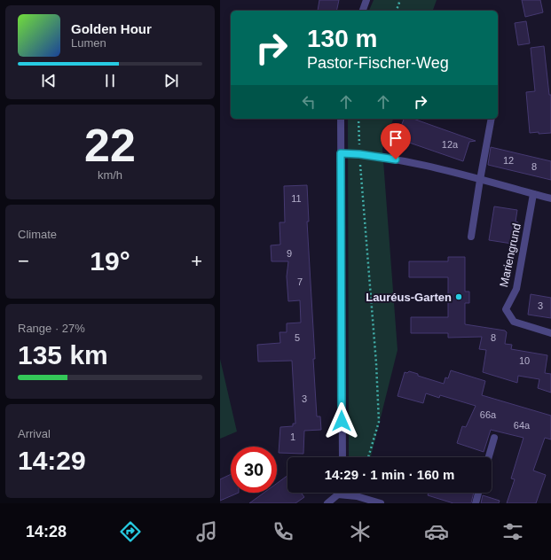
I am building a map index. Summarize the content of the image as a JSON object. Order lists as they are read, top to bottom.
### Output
{
  "streets": {
    "street": ["Mariengrund"]
  },
  "places": ["Lauréus-Garten"],
  "house_numbers": [
    "12a",
    "12",
    "8",
    "11",
    "9",
    "7",
    "3",
    "5",
    "8",
    "10",
    "3",
    "66a",
    "64a",
    "1"
  ],
  "page": {
    "turn": ["130 m", "Pastor-Fischer-Weg"],
    "song": ["Golden Hour", "Lumen"],
    "tile": [
      ["22", "km/h"],
      "Climate",
      ["Range · 27%", "135 km"],
      ["Arrival", "14:29"]
    ],
    "heat": ["−", "19°", "+"],
    "limit": "30",
    "trip": "14:29 · 1 min · 160 m",
    "tabs": "14:28"
  }
}
